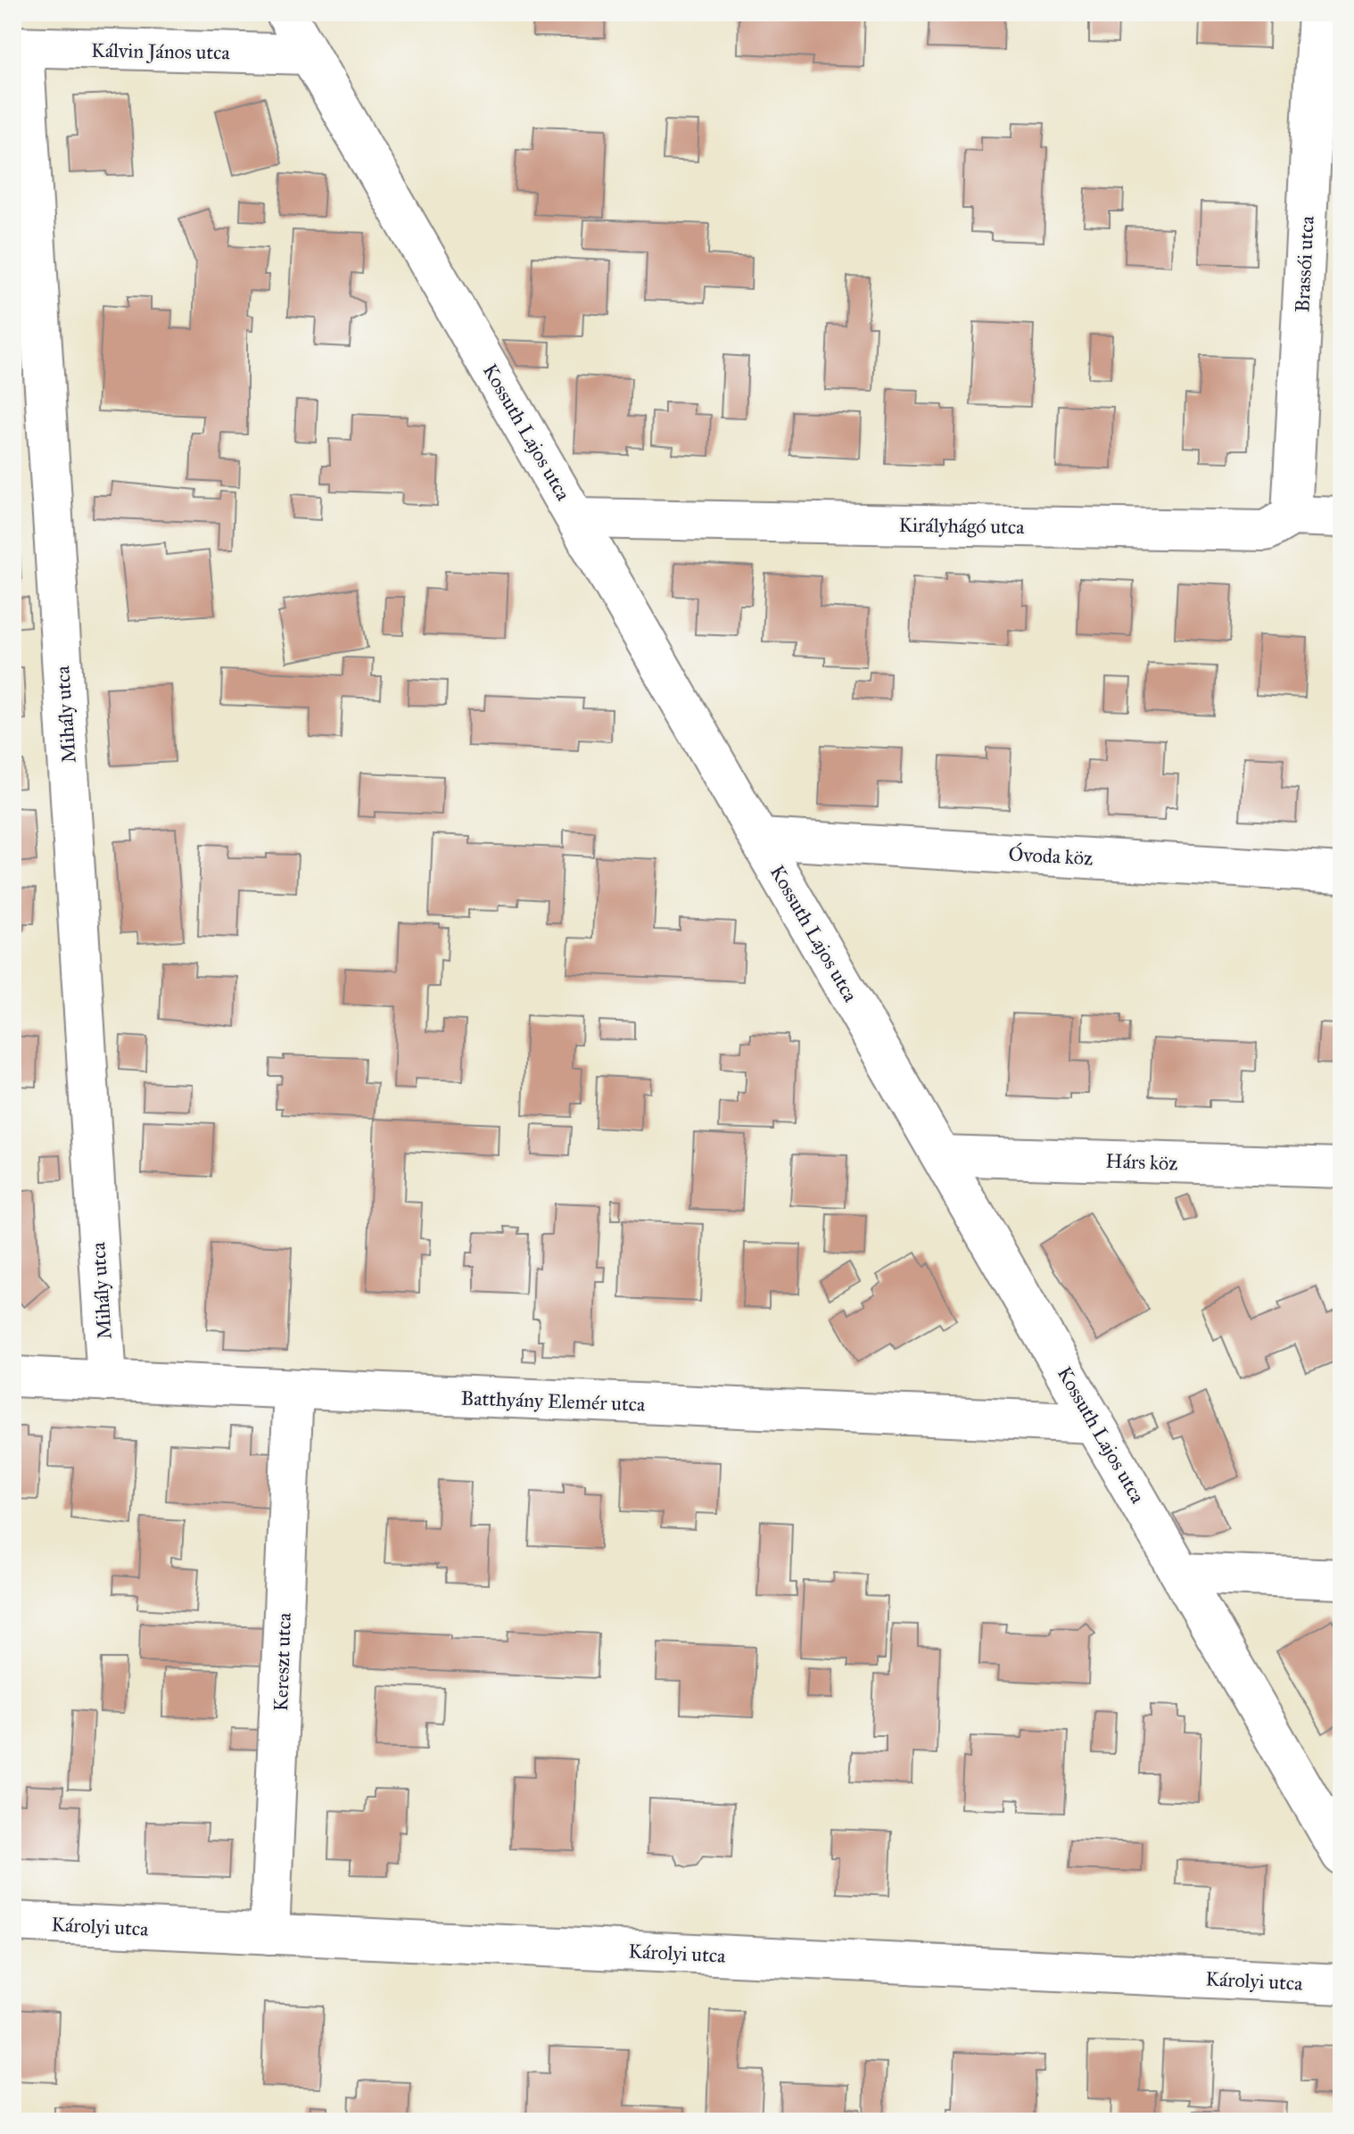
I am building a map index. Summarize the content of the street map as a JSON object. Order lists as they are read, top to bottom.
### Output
{
  "streets": {
    "street": [
      "Kálvin János utca",
      "Brassói utca",
      "Kossuth Lajos utca",
      "Királyhágó utca",
      "Mihály utca",
      "Óvoda köz",
      "Hárs köz",
      "Batthyány Elemér utca",
      "Kereszt utca",
      "Károlyi utca"
    ]
  },
  "crossings": [
    ["Kálvin János utca", "Kossuth Lajos utca"],
    ["Kálvin János utca", "Mihály utca"],
    ["Brassói utca", "Királyhágó utca"],
    ["Kossuth Lajos utca", "Királyhágó utca"],
    ["Kossuth Lajos utca", "Óvoda köz"],
    ["Kossuth Lajos utca", "Hárs köz"],
    ["Kossuth Lajos utca", "Batthyány Elemér utca"],
    ["Mihály utca", "Batthyány Elemér utca"],
    ["Batthyány Elemér utca", "Kereszt utca"],
    ["Kereszt utca", "Károlyi utca"]
  ]
}
